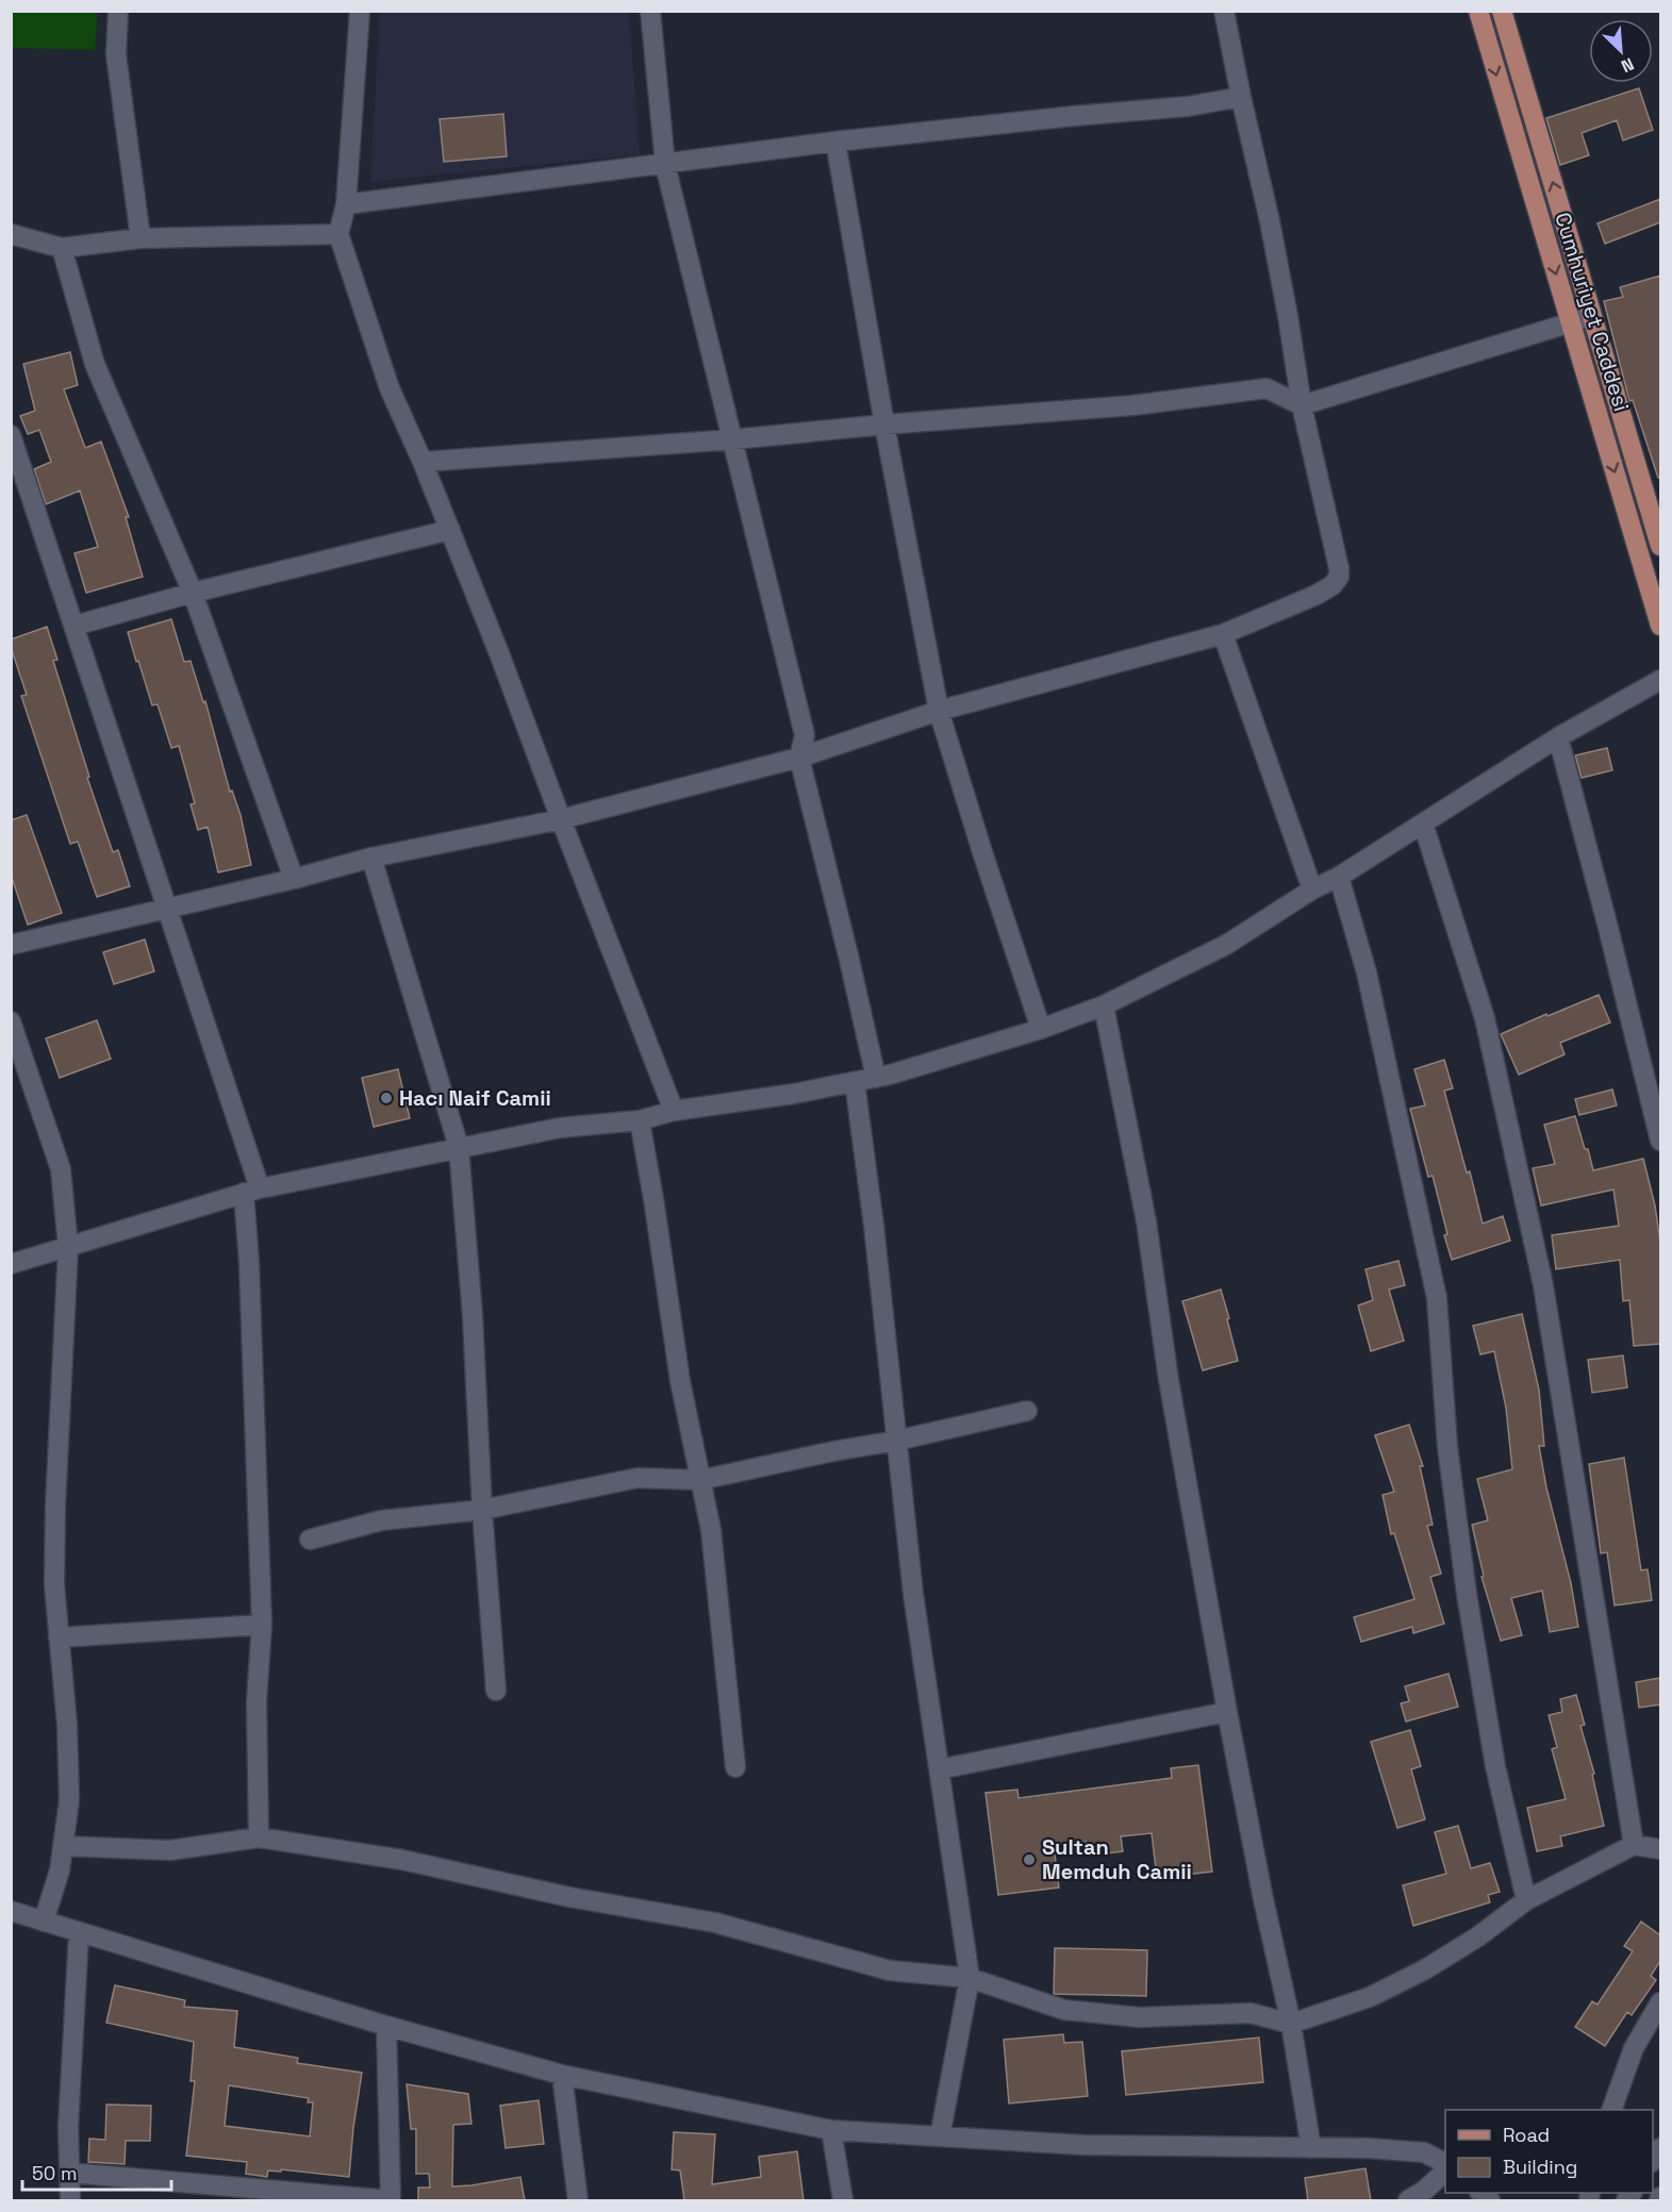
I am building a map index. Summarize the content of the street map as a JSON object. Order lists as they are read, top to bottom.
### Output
{
  "streets": {
    "main road": ["Cumhuriyet Caddesi"]
  },
  "places": ["Hacı Naif Camii", "Sultan Memduh Camii"],
  "legend": ["Road", "Building"],
  "scale_bar": "50 m",
  "north": "bottom right"
}
